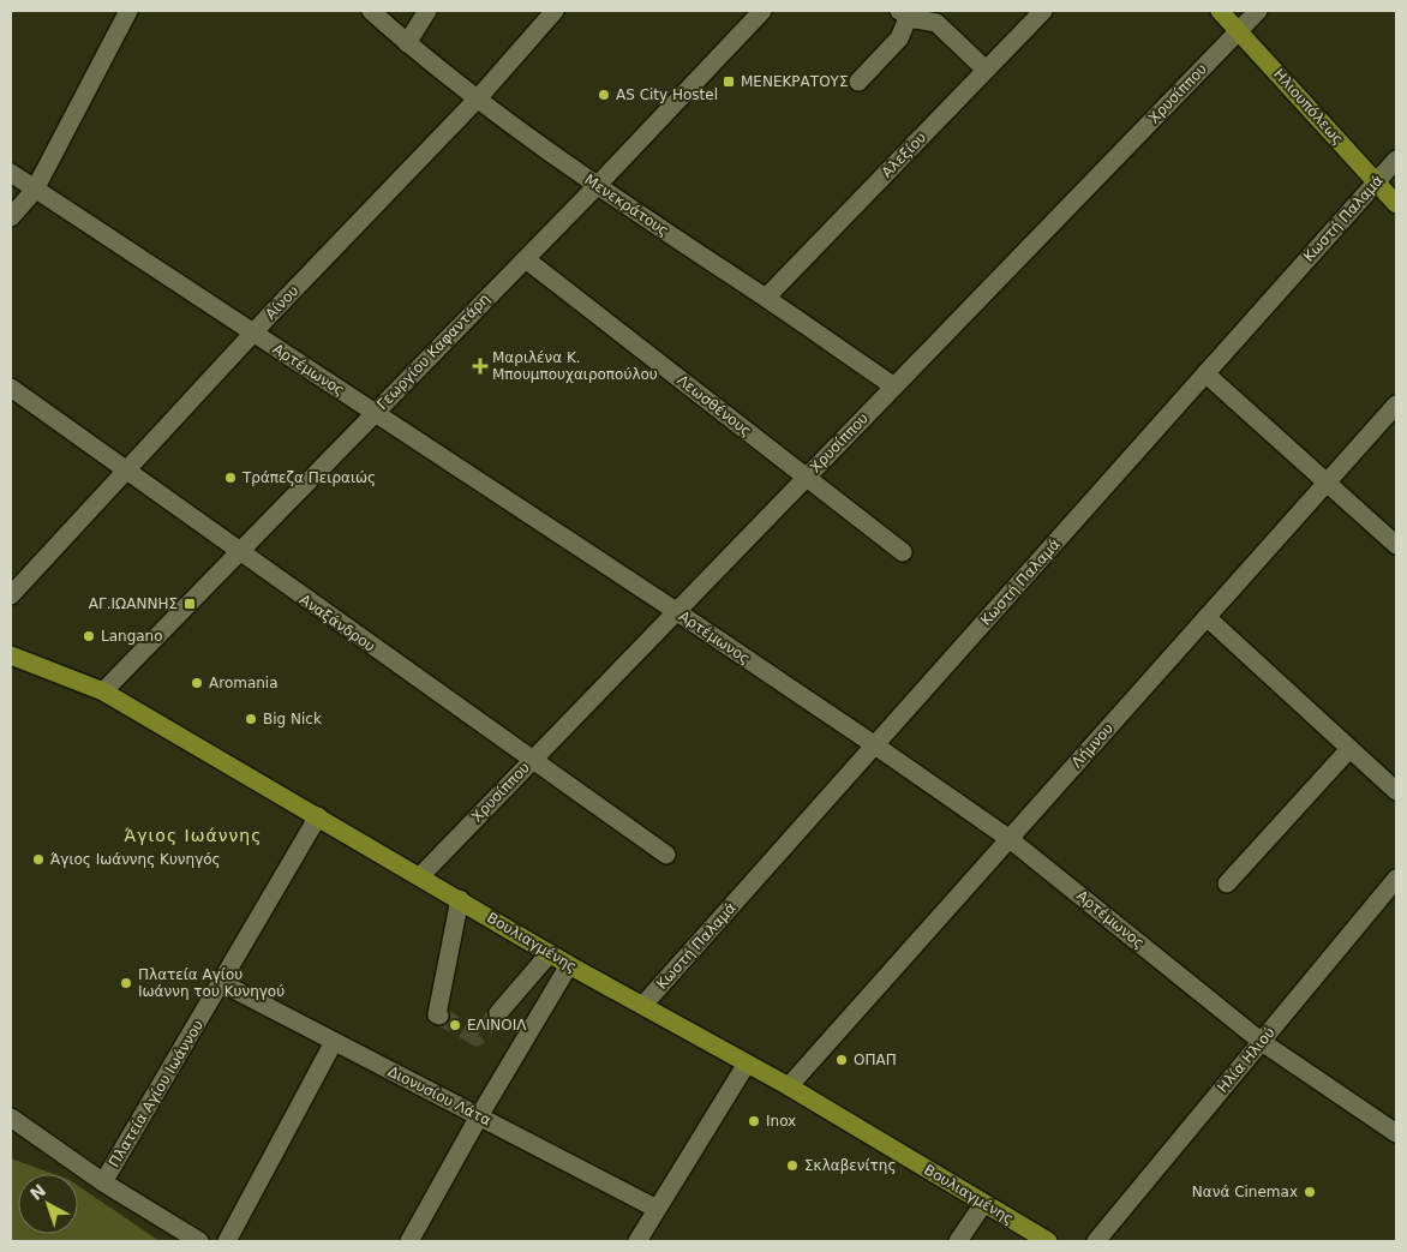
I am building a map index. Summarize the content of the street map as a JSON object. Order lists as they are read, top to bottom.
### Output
{
  "streets": {
    "main road": ["Ηλιουπόλεως", "Βουλιαγμένης"],
    "street": [
      "Χρυσίππου",
      "Αλεξίου",
      "Μενεκράτους",
      "Κωστή Παλαμά",
      "Αίνου",
      "Γεωργίου Καφαντάρη",
      "Αρτέμωνος",
      "Λεωσθένους",
      "Αναξάνδρου",
      "Λήμνου",
      "Ηλία Ηλιού",
      "Πλατεία Αγίου Ιωάννου",
      "Διονυσίου Λάτα"
    ]
  },
  "crossings": [
    ["Χρυσίππου", "Ηλιουπόλεως"],
    ["Χρυσίππου", "Μενεκράτους"],
    ["Χρυσίππου", "Αρτέμωνος"],
    ["Χρυσίππου", "Λεωσθένους"],
    ["Χρυσίππου", "Αναξάνδρου"],
    ["Χρυσίππου", "Βουλιαγμένης"],
    ["Ηλιουπόλεως", "Κωστή Παλαμά"],
    ["Αλεξίου", "Μενεκράτους"],
    ["Μενεκράτους", "Αίνου"],
    ["Μενεκράτους", "Γεωργίου Καφαντάρη"],
    ["Κωστή Παλαμά", "Αρτέμωνος"],
    ["Κωστή Παλαμά", "Βουλιαγμένης"],
    ["Αίνου", "Αρτέμωνος"],
    ["Αίνου", "Αναξάνδρου"],
    ["Γεωργίου Καφαντάρη", "Αρτέμωνος"],
    ["Γεωργίου Καφαντάρη", "Λεωσθένους"],
    ["Γεωργίου Καφαντάρη", "Αναξάνδρου"],
    ["Γεωργίου Καφαντάρη", "Βουλιαγμένης"],
    ["Αρτέμωνος", "Λήμνου"],
    ["Αρτέμωνος", "Ηλία Ηλιού"],
    ["Λήμνου", "Βουλιαγμένης"],
    ["Βουλιαγμένης", "Πλατεία Αγίου Ιωάννου"],
    ["Πλατεία Αγίου Ιωάννου", "Διονυσίου Λάτα"]
  ],
  "districts": ["Άγιος Ιωάννης"],
  "places": {
    "transit": ["ΜΕΝΕΚΡΑΤΟΥΣ", "ΑΓ.ΙΩΑΝΝΗΣ"],
    "other": [
      "AS City Hostel",
      "Τράπεζα Πειραιώς",
      "Langano",
      "Aromania",
      "Big Nick",
      "Άγιος Ιωάννης Κυνηγός",
      "Πλατεία Αγίου Ιωάννη του Κυνηγού",
      "ΕΛΙΝΟΙΛ",
      "ΟΠΑΠ",
      "Inox",
      "Σκλαβενίτης",
      "Νανά Cinemax"
    ],
    "health": ["Μαριλένα Κ. Μπουμπουχαιροπούλου"]
  },
  "north": "top left"
}
